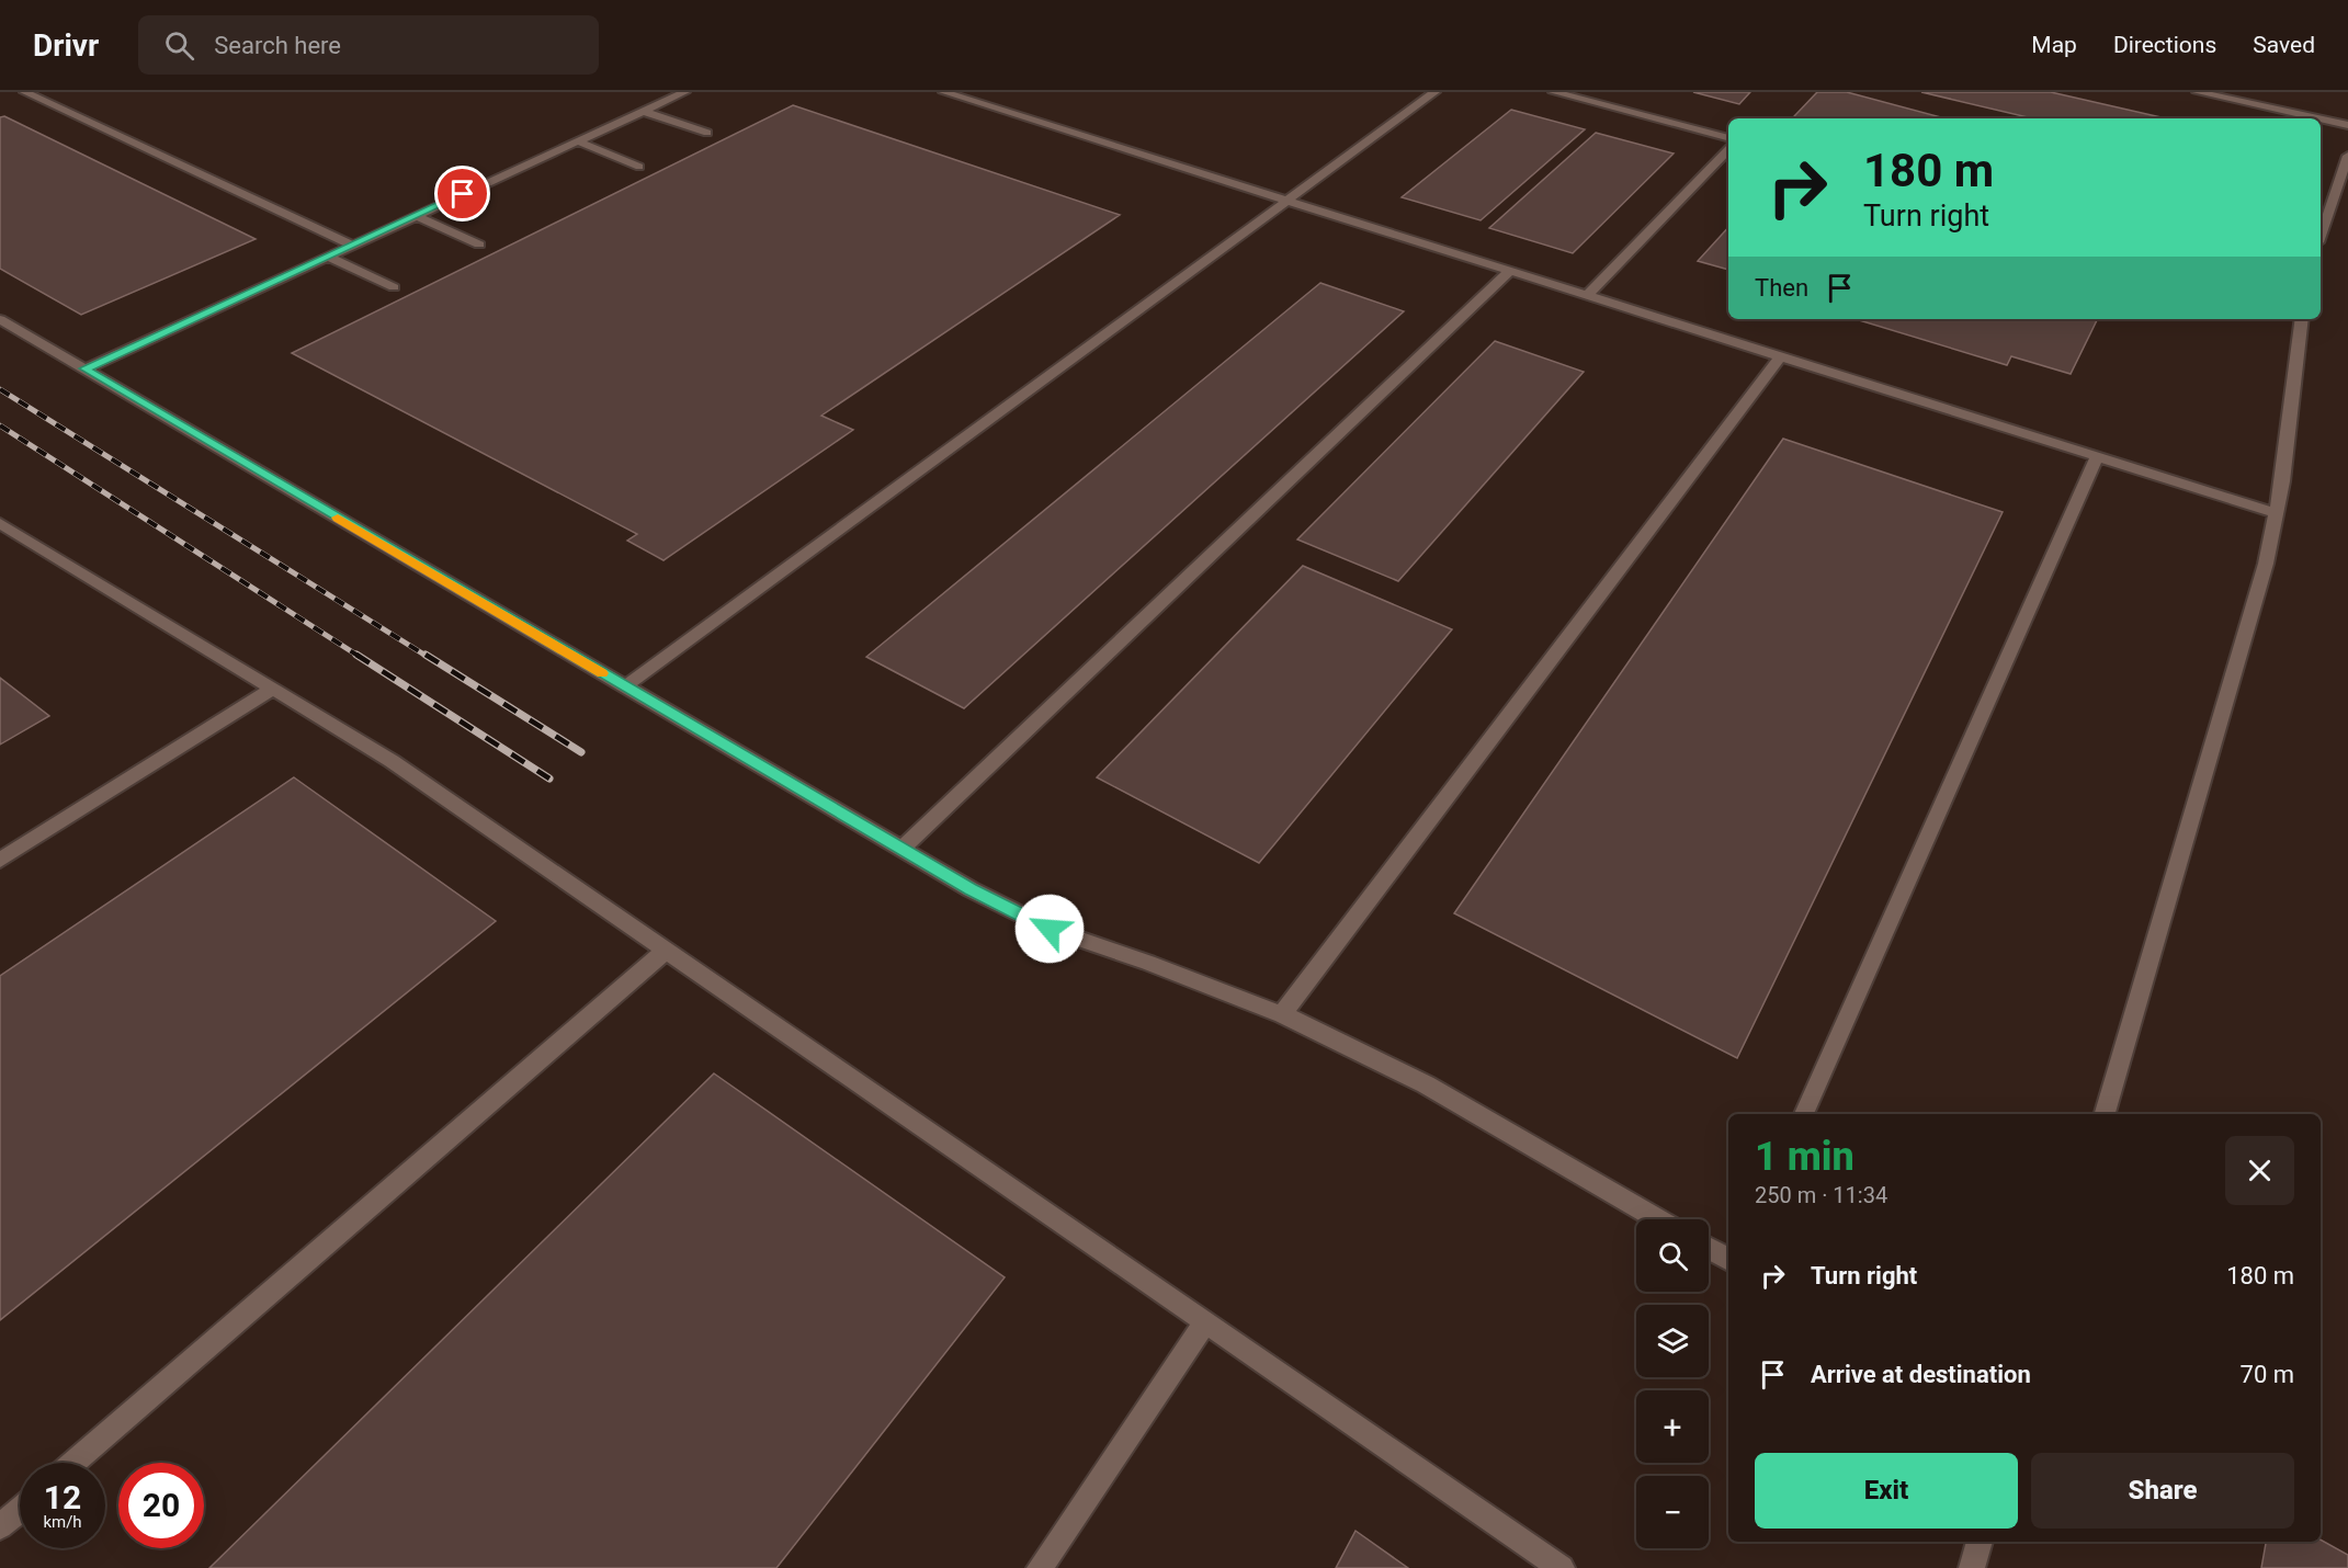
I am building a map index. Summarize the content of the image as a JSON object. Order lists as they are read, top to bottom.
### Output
{
  "page": {
    "header": "Drivr",
    "search": "Search here",
    "nav": ["Map", "Directions", "Saved"],
    "turn": ["180 m", "Turn right"],
    "then": "Then",
    "heading": ["1 min", "250 m · 11:34"],
    "map_buttons": ["+", "−"],
    "list": [
      {
        "name": "Turn right",
        "value": "180 m"
      },
      {
        "name": "Arrive at destination",
        "value": "70 m"
      }
    ],
    "buttons": ["Exit", "Share"],
    "speed": "12 km/h",
    "limit": "20"
  }
}
